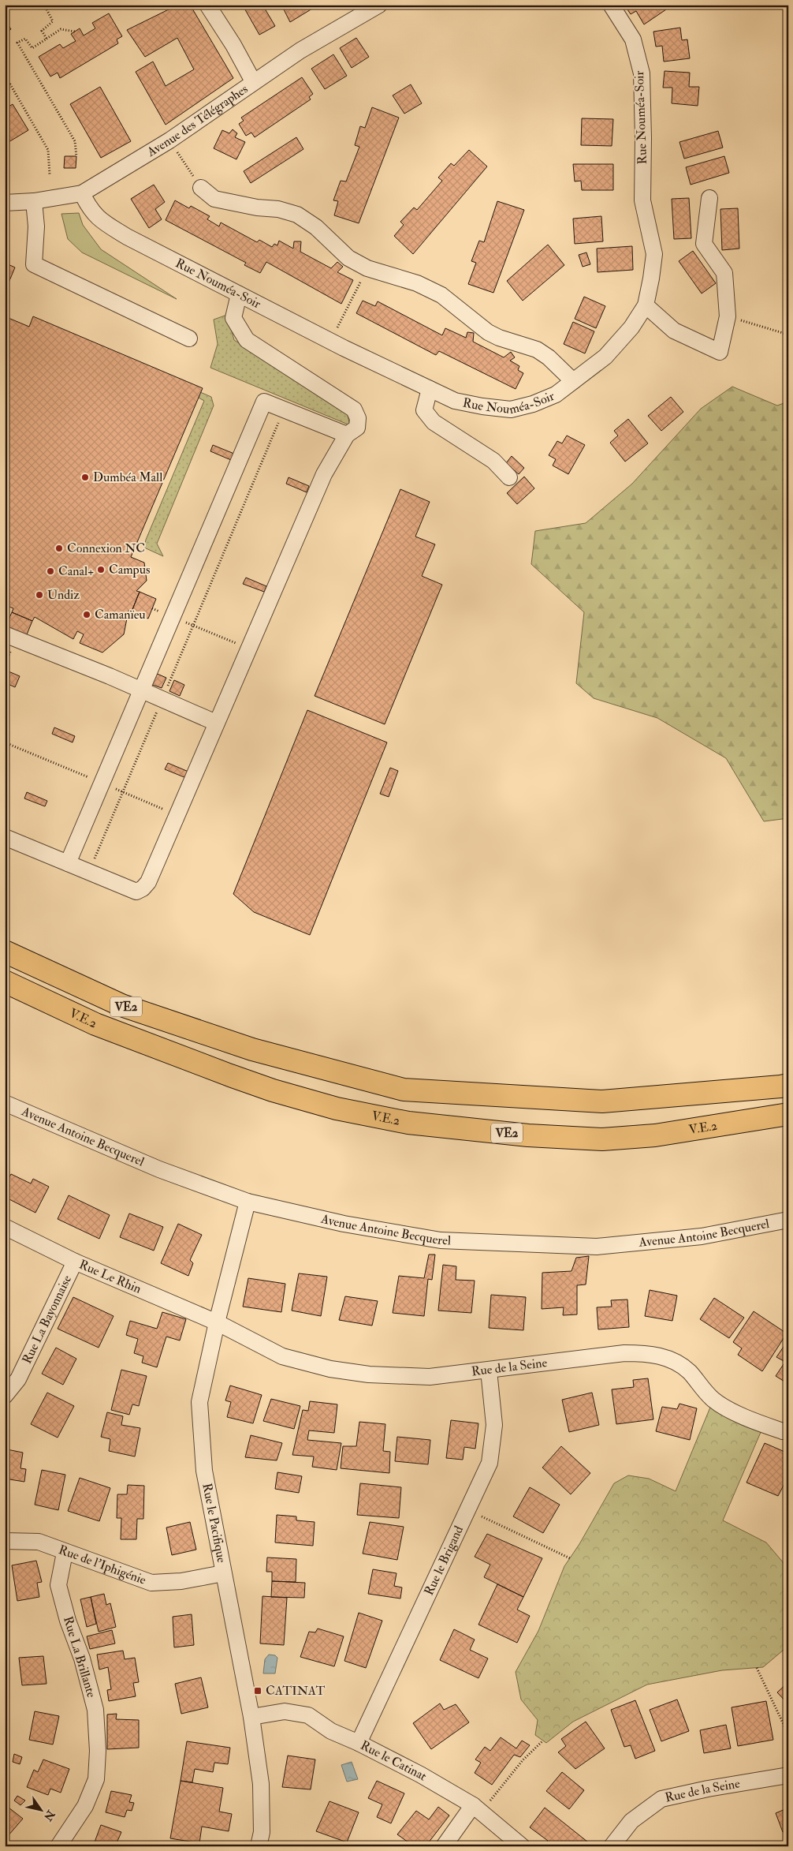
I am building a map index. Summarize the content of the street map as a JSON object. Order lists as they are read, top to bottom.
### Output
{
  "streets": {
    "highway": ["VE2", "V.E.2"],
    "street": [
      "Rue Nouméa-Soir",
      "Avenue des Télégraphes",
      "Avenue Antoine Becquerel",
      "Rue Le Rhin",
      "Rue La Bayonnaise",
      "Rue de la Seine",
      "Rue le Pacifique",
      "Rue le Brigand",
      "Rue de l'Iphigénie",
      "Rue La Brillante",
      "Rue le Catinat"
    ]
  },
  "crossings": [
    ["Rue Nouméa-Soir", "Avenue des Télégraphes"],
    ["Avenue Antoine Becquerel", "Rue le Pacifique"],
    ["Rue Le Rhin", "Rue La Bayonnaise"],
    ["Rue Le Rhin", "Rue de la Seine"],
    ["Rue Le Rhin", "Rue le Pacifique"],
    ["Rue de la Seine", "Rue le Pacifique"],
    ["Rue de la Seine", "Rue le Brigand"],
    ["Rue le Pacifique", "Rue de l'Iphigénie"],
    ["Rue le Pacifique", "Rue le Catinat"],
    ["Rue le Brigand", "Rue le Catinat"],
    ["Rue de l'Iphigénie", "Rue La Brillante"]
  ],
  "places": {
    "other": [
      "Dumbéa Mall",
      "Connexion NC",
      "Campus",
      "Canal+",
      "Undiz",
      "Camanïeu"
    ],
    "transit": ["CATINAT"]
  },
  "north": "bottom right"
}
